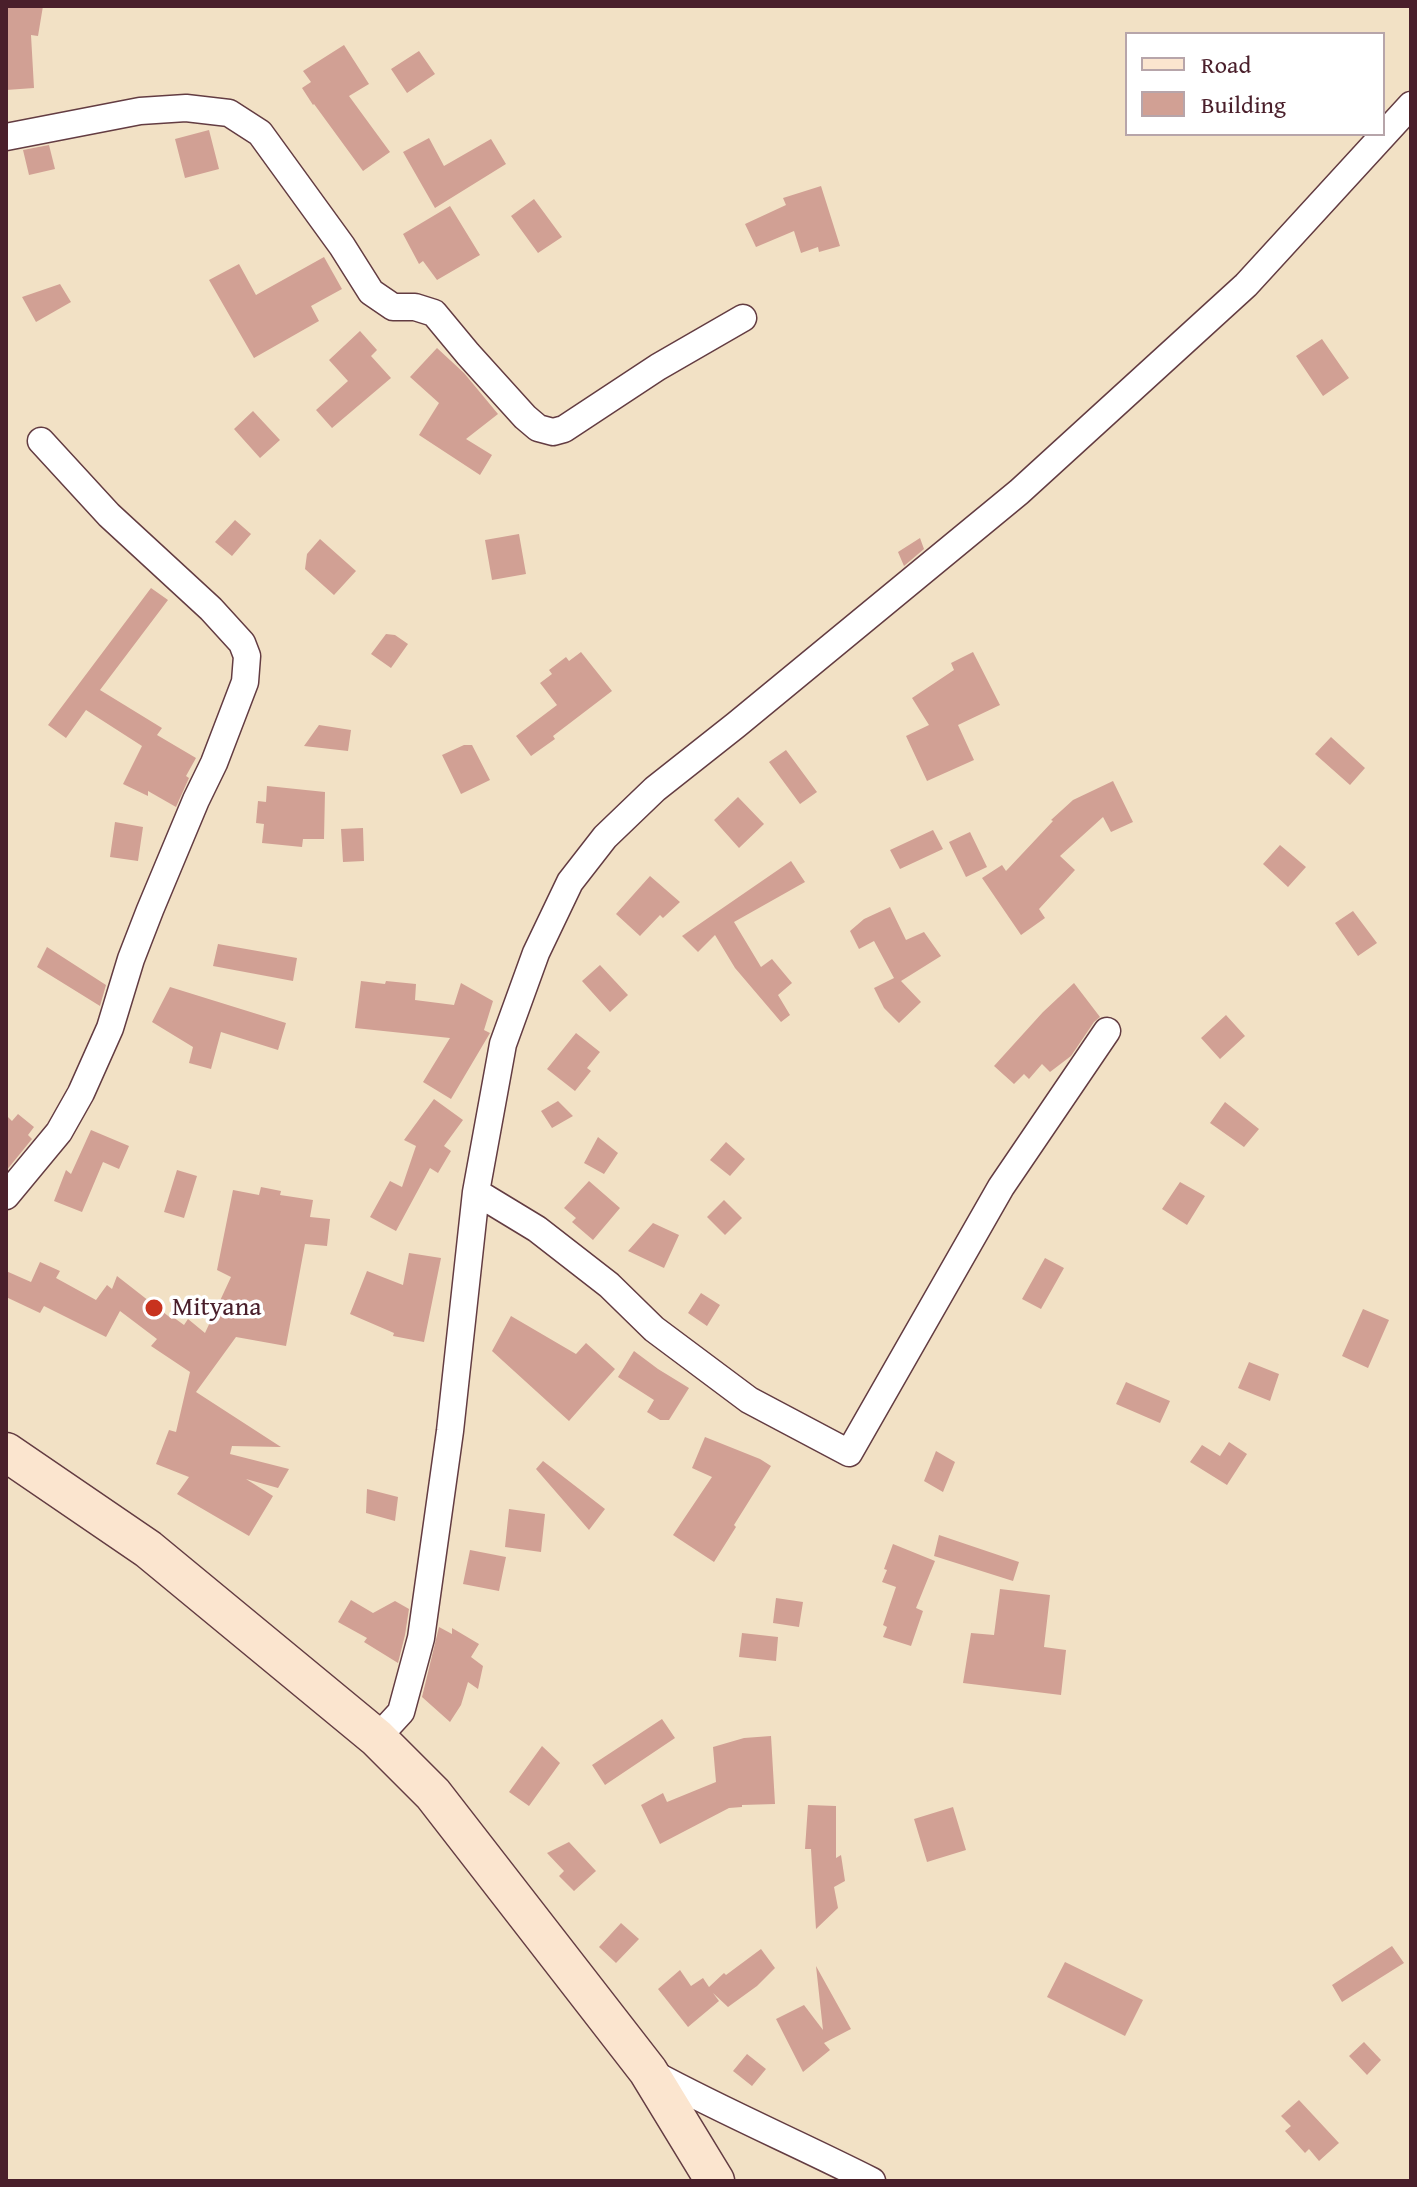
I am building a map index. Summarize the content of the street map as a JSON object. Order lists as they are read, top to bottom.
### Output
{
  "places": ["Mityana"],
  "legend": ["Road", "Building"]
}
